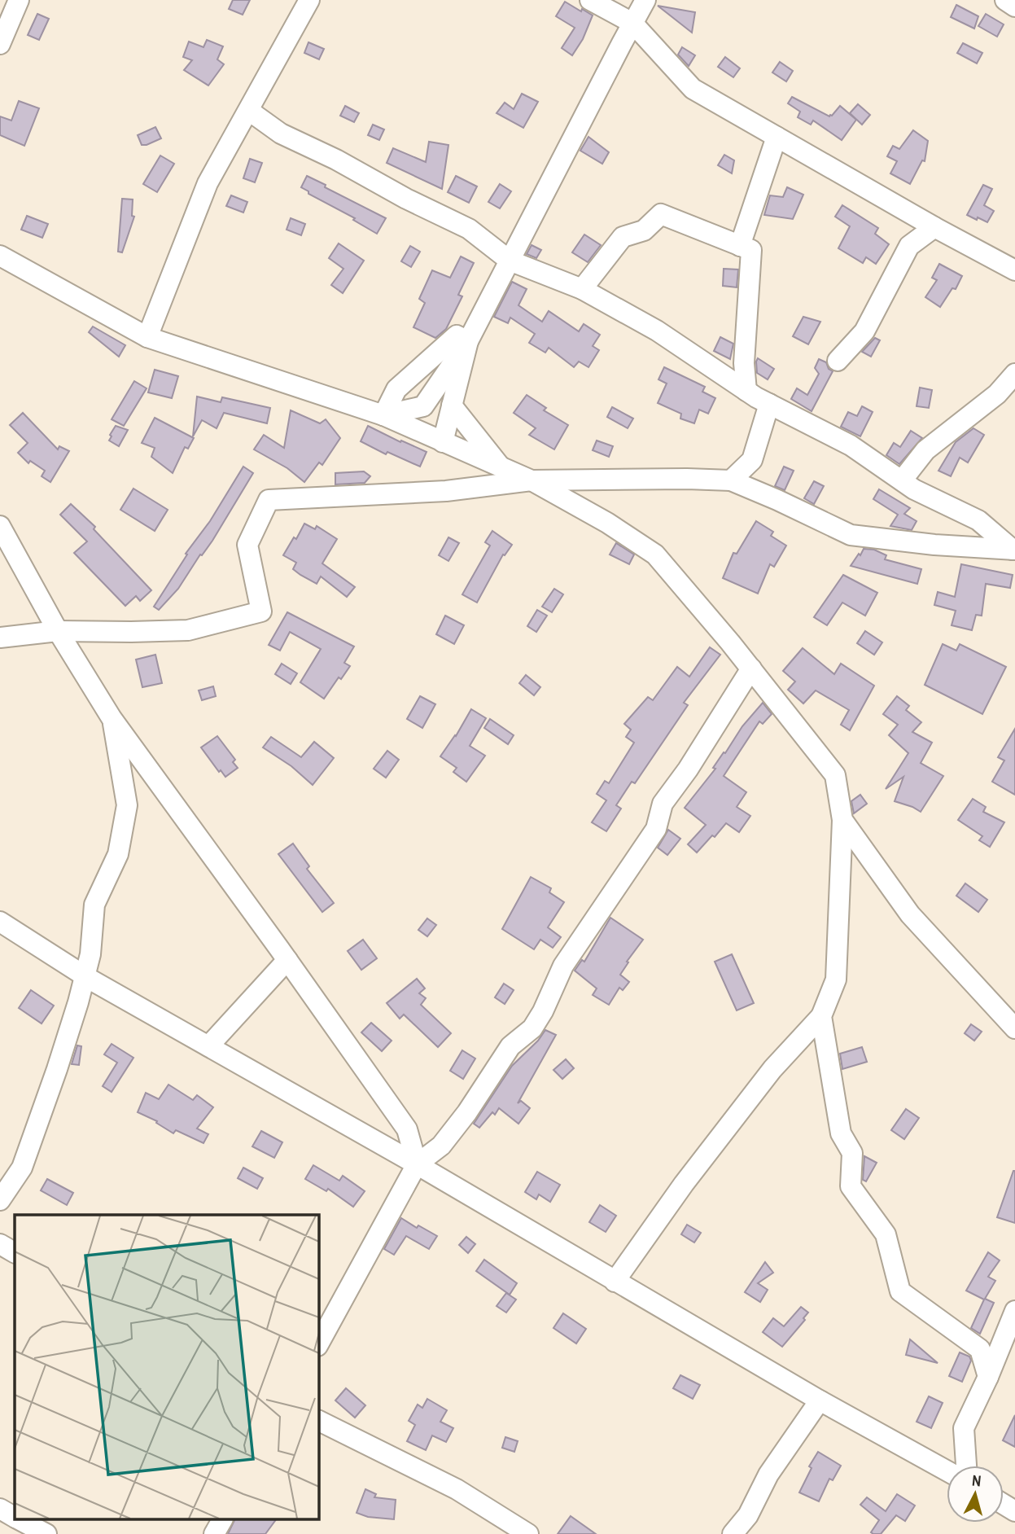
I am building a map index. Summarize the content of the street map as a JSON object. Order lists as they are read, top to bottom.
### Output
{
  "north": "top"
}
